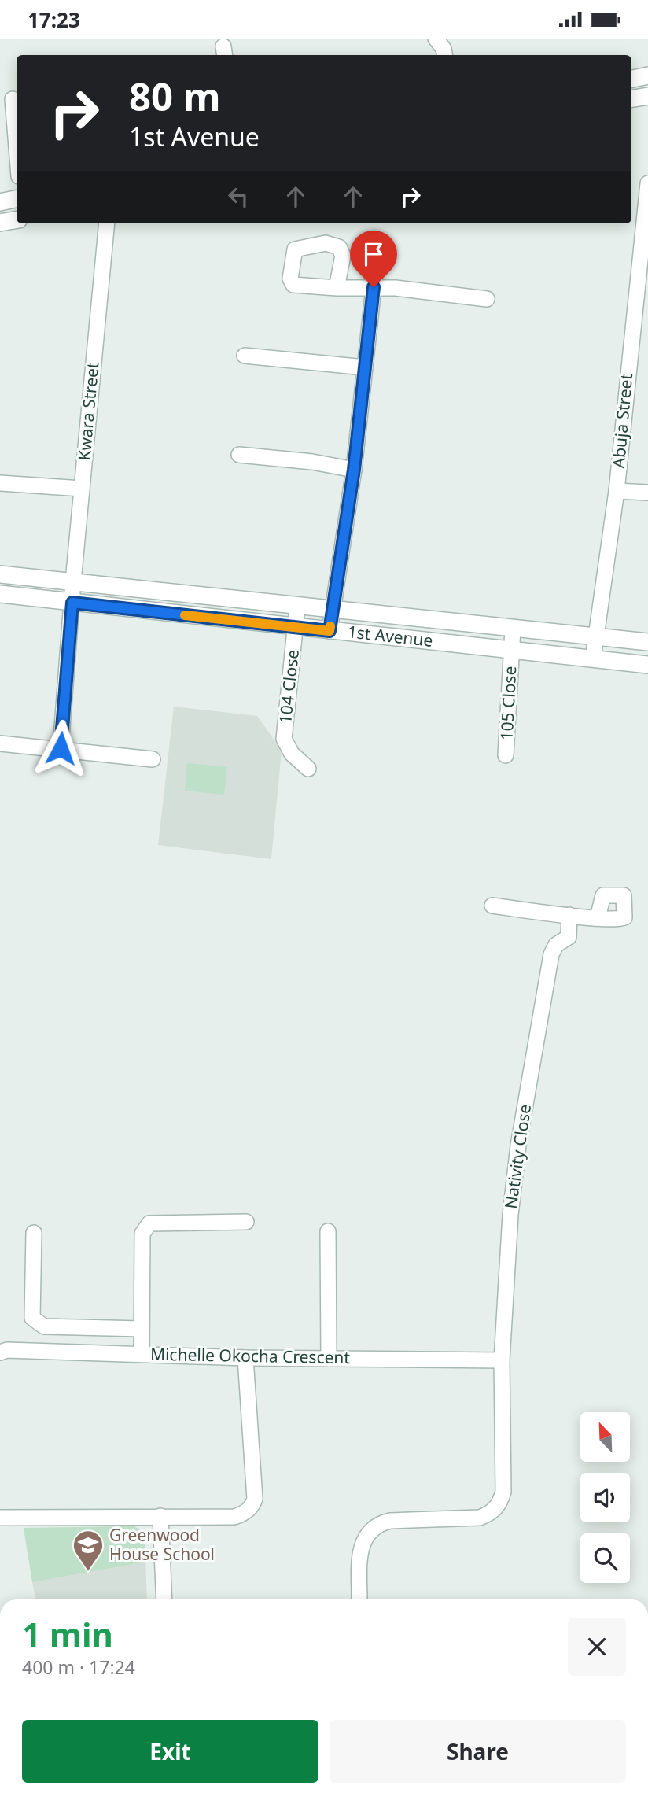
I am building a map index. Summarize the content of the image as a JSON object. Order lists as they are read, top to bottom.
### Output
{
  "streets": {
    "street": [
      "Kwara Street",
      "Abuja Street",
      "1st Avenue",
      "104 Close",
      "105 Close",
      "Nativity Close",
      "Michelle Okocha Crescent"
    ]
  },
  "crossings": [
    ["Kwara Street", "1st Avenue"],
    ["Abuja Street", "1st Avenue"],
    ["1st Avenue", "104 Close"],
    ["1st Avenue", "105 Close"],
    ["Nativity Close", "Michelle Okocha Crescent"]
  ],
  "places": {
    "school or university": ["Greenwood House School"]
  },
  "north": "top left",
  "page": {
    "status": "17:23",
    "turn": ["80 m", "1st Avenue"],
    "heading": ["1 min", "400 m · 17:24"],
    "buttons": ["Exit", "Share"]
  }
}
